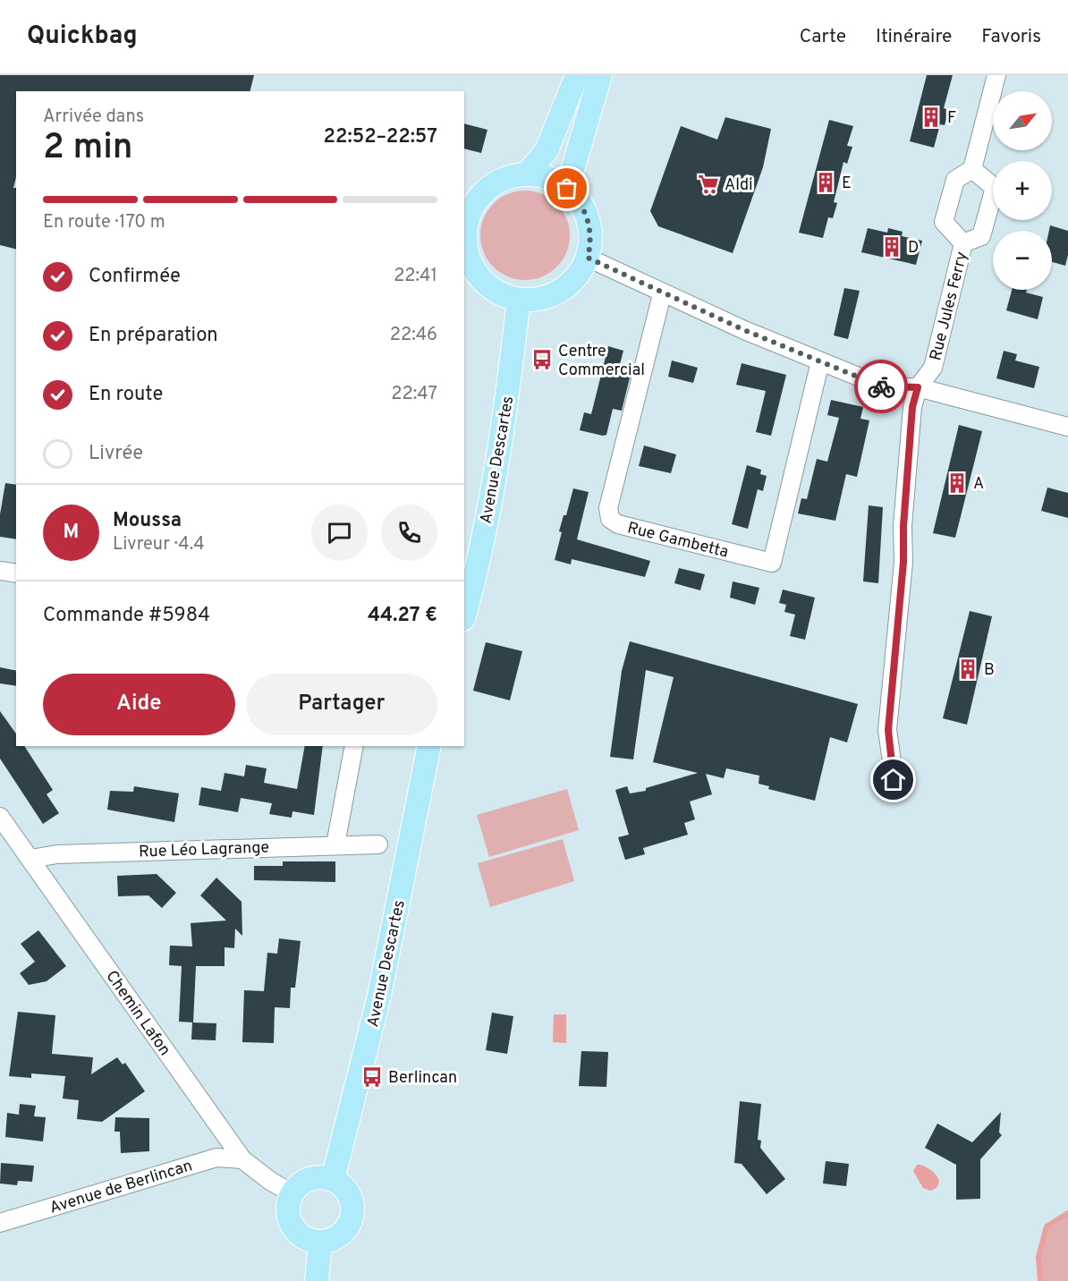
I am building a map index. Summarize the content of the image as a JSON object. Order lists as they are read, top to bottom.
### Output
{
  "streets": {
    "main road": ["Avenue Descartes"],
    "street": [
      "Rue Jules Ferry",
      "Rue Gambetta",
      "Rue Léo Lagrange",
      "Chemin Lafon",
      "Avenue de Berlincan"
    ]
  },
  "crossings": [
    ["Avenue Descartes", "Chemin Lafon"],
    ["Rue Léo Lagrange", "Chemin Lafon"],
    ["Chemin Lafon", "Avenue de Berlincan"]
  ],
  "places": {
    "building": [
      "F",
      "E",
      "D",
      "A",
      "B"
    ],
    "supermarket": ["Aldi"],
    "bus stop": ["Centre Commercial", "Berlincan"]
  },
  "north": "top right",
  "page": {
    "header": "Quickbag",
    "nav": ["Carte", "Itinéraire", "Favoris"],
    "map_buttons": ["+", "−"],
    "heading": ["2 min", "Arrivée dans", "22:52–22:57"],
    "panel": [
      "Moussa",
      "Livreur · 4.4",
      "Commande #5984",
      "44.27 €"
    ],
    "bar": "En route · 170 m",
    "list": [
      ["Confirmée", "22:41"],
      ["En préparation", "22:46"],
      ["En route", "22:47"],
      "Livrée"
    ],
    "round": "M",
    "buttons": ["Aide", "Partager"]
  }
}
